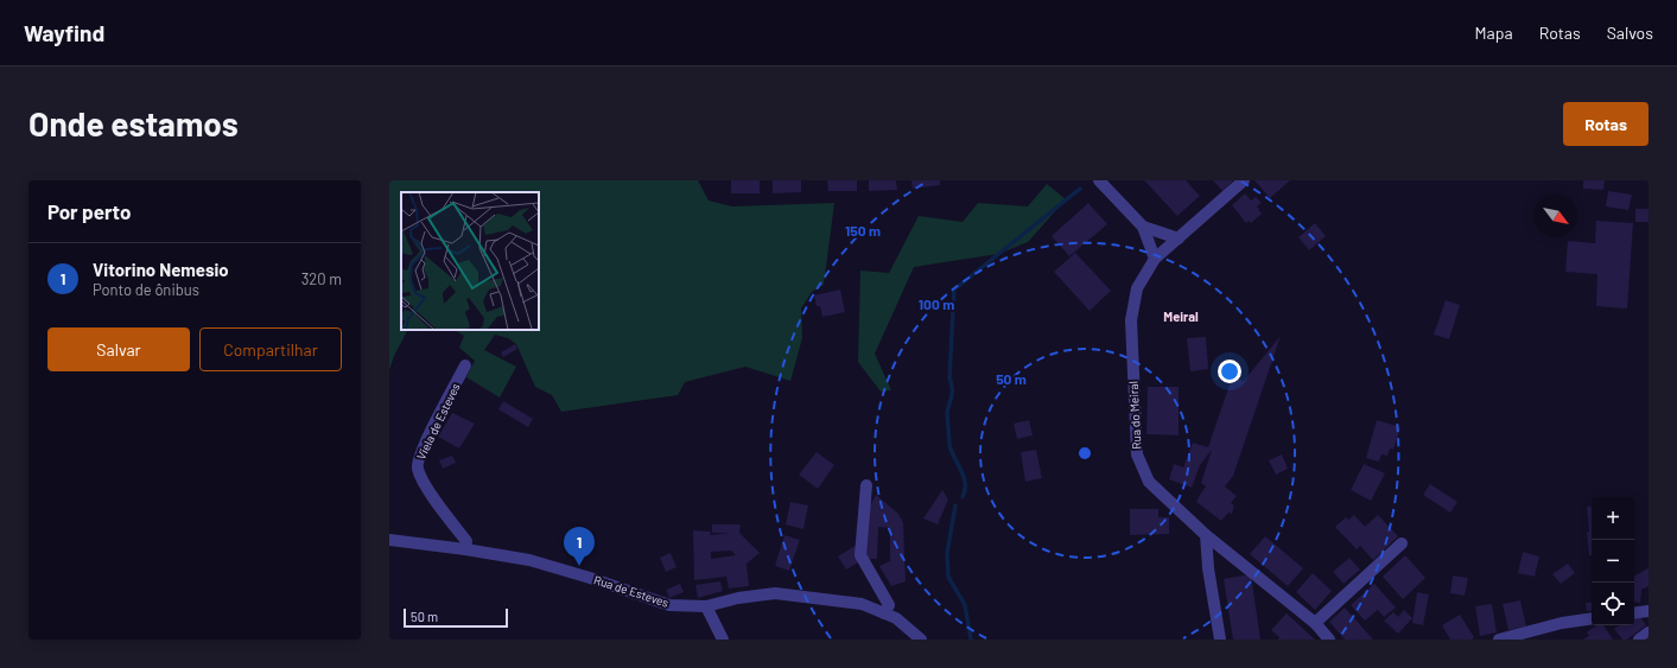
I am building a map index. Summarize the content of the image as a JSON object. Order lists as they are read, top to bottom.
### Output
{
  "streets": {
    "street": ["Rua do Meiral", "Viela de Esteves", "Rua de Esteves"]
  },
  "crossings": [
    ["Viela de Esteves", "Rua de Esteves"]
  ],
  "districts": ["Meiral"],
  "scale_bar": "50 m",
  "north": "bottom right",
  "page": {
    "header": "Wayfind",
    "nav": ["Mapa", "Rotas", "Salvos"],
    "buttons": [
      "Rotas",
      ["Salvar", "Compartilhar"]
    ],
    "title": "Onde estamos",
    "heading": "Por perto",
    "list": [
      {
        "mark": "1",
        "name": "Vitorino Nemesio",
        "note": "Ponto de ônibus",
        "value": "320 m"
      }
    ],
    "map_buttons": ["+", "−"],
    "pins": "1",
    "scale": "50 m"
  },
  "rings": ["150 m", "100 m", "50 m"]
}
